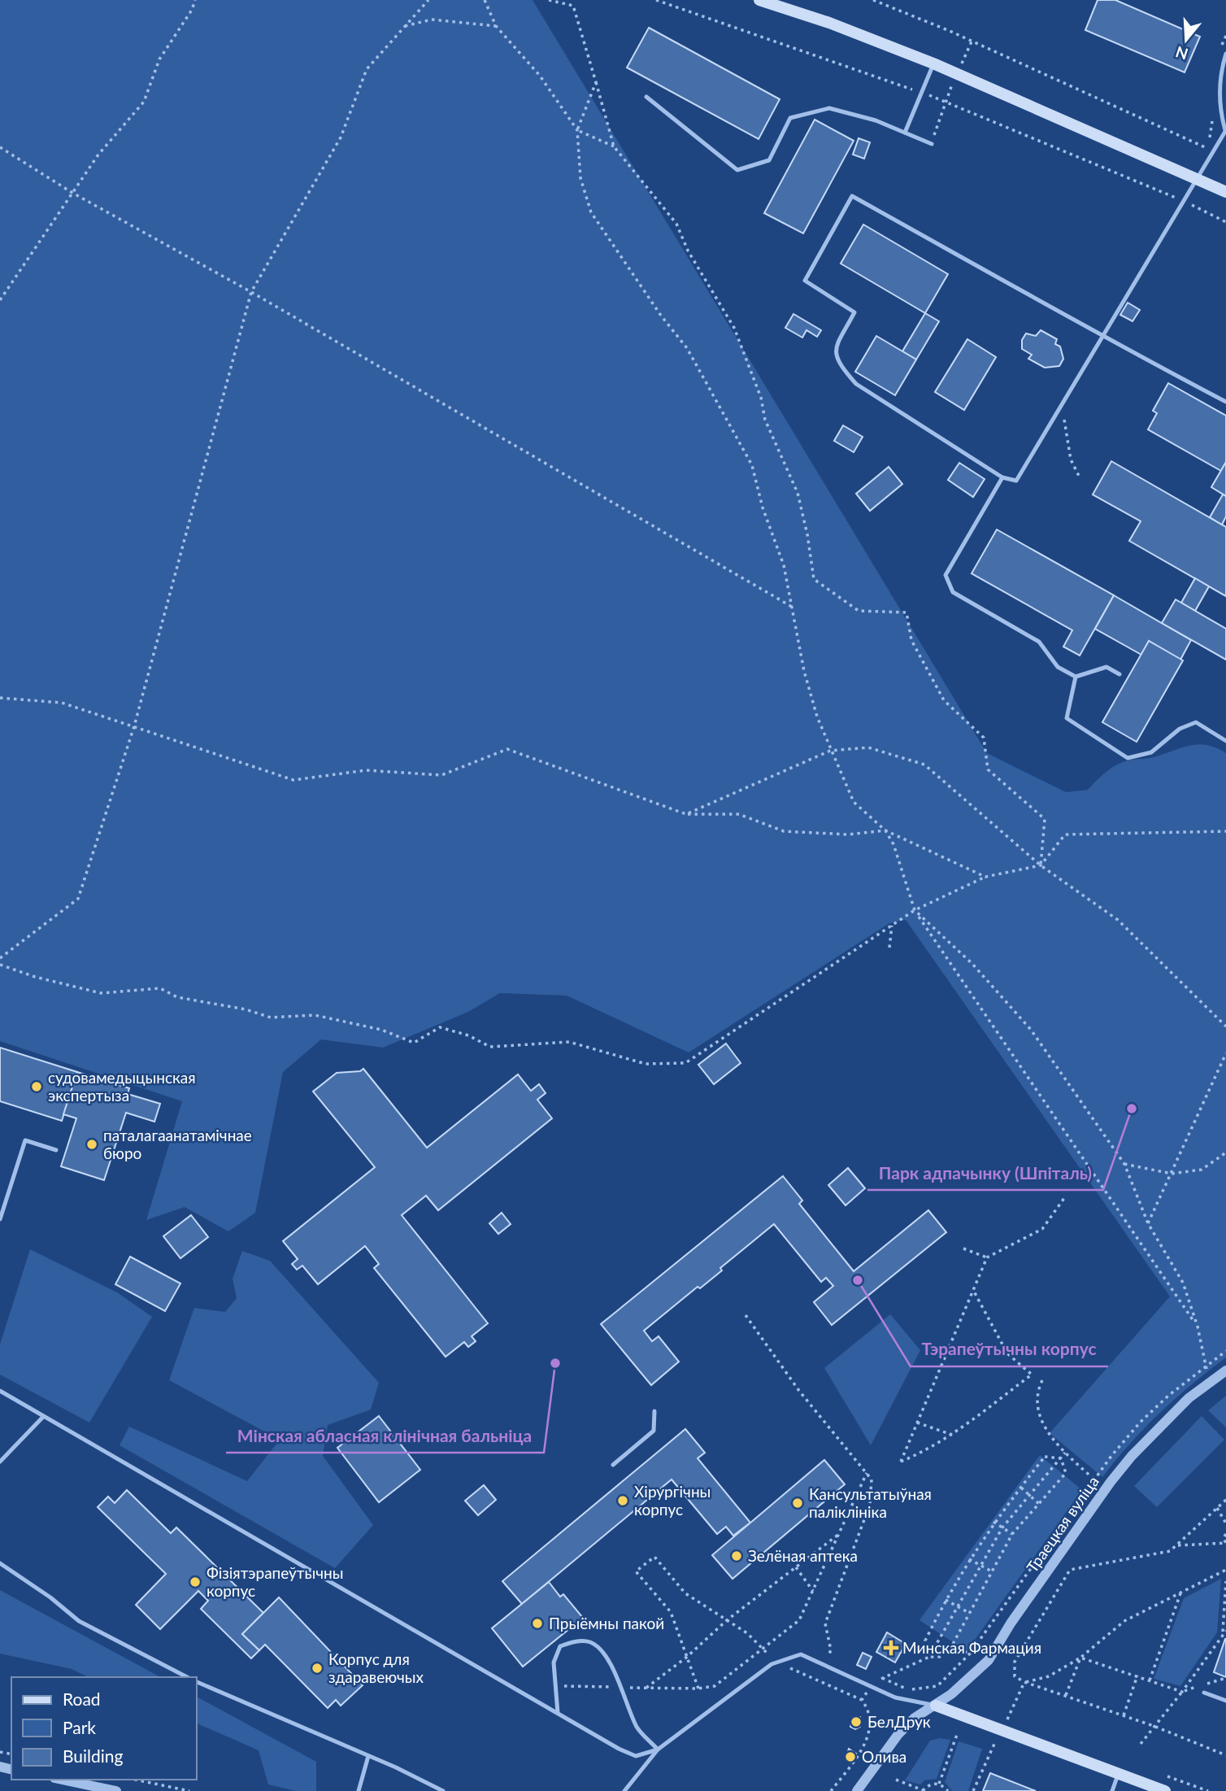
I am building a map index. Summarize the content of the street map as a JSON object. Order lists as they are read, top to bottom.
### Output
{
  "streets": {
    "street": ["Траецкая вуліца"]
  },
  "places": {
    "other": [
      "судовамедыцынская экспертыза",
      "Парк адпачынку (Шпіталь)",
      "паталагаанатамічнае бюро",
      "Тэрапеўтычны корпус",
      "Мінская абласная клінічная бальніца",
      "Хірургічны корпус",
      "Кансультатыўная паліклініка",
      "Зелёная аптека",
      "Фізіятэрапеўтычны корпус",
      "Прыёмны пакой",
      "Корпус для здаравеючых",
      "БелДрук",
      "Олива"
    ],
    "health": ["Минская Фармация"]
  },
  "legend": ["Road", "Park", "Building"],
  "north": "bottom"
}
